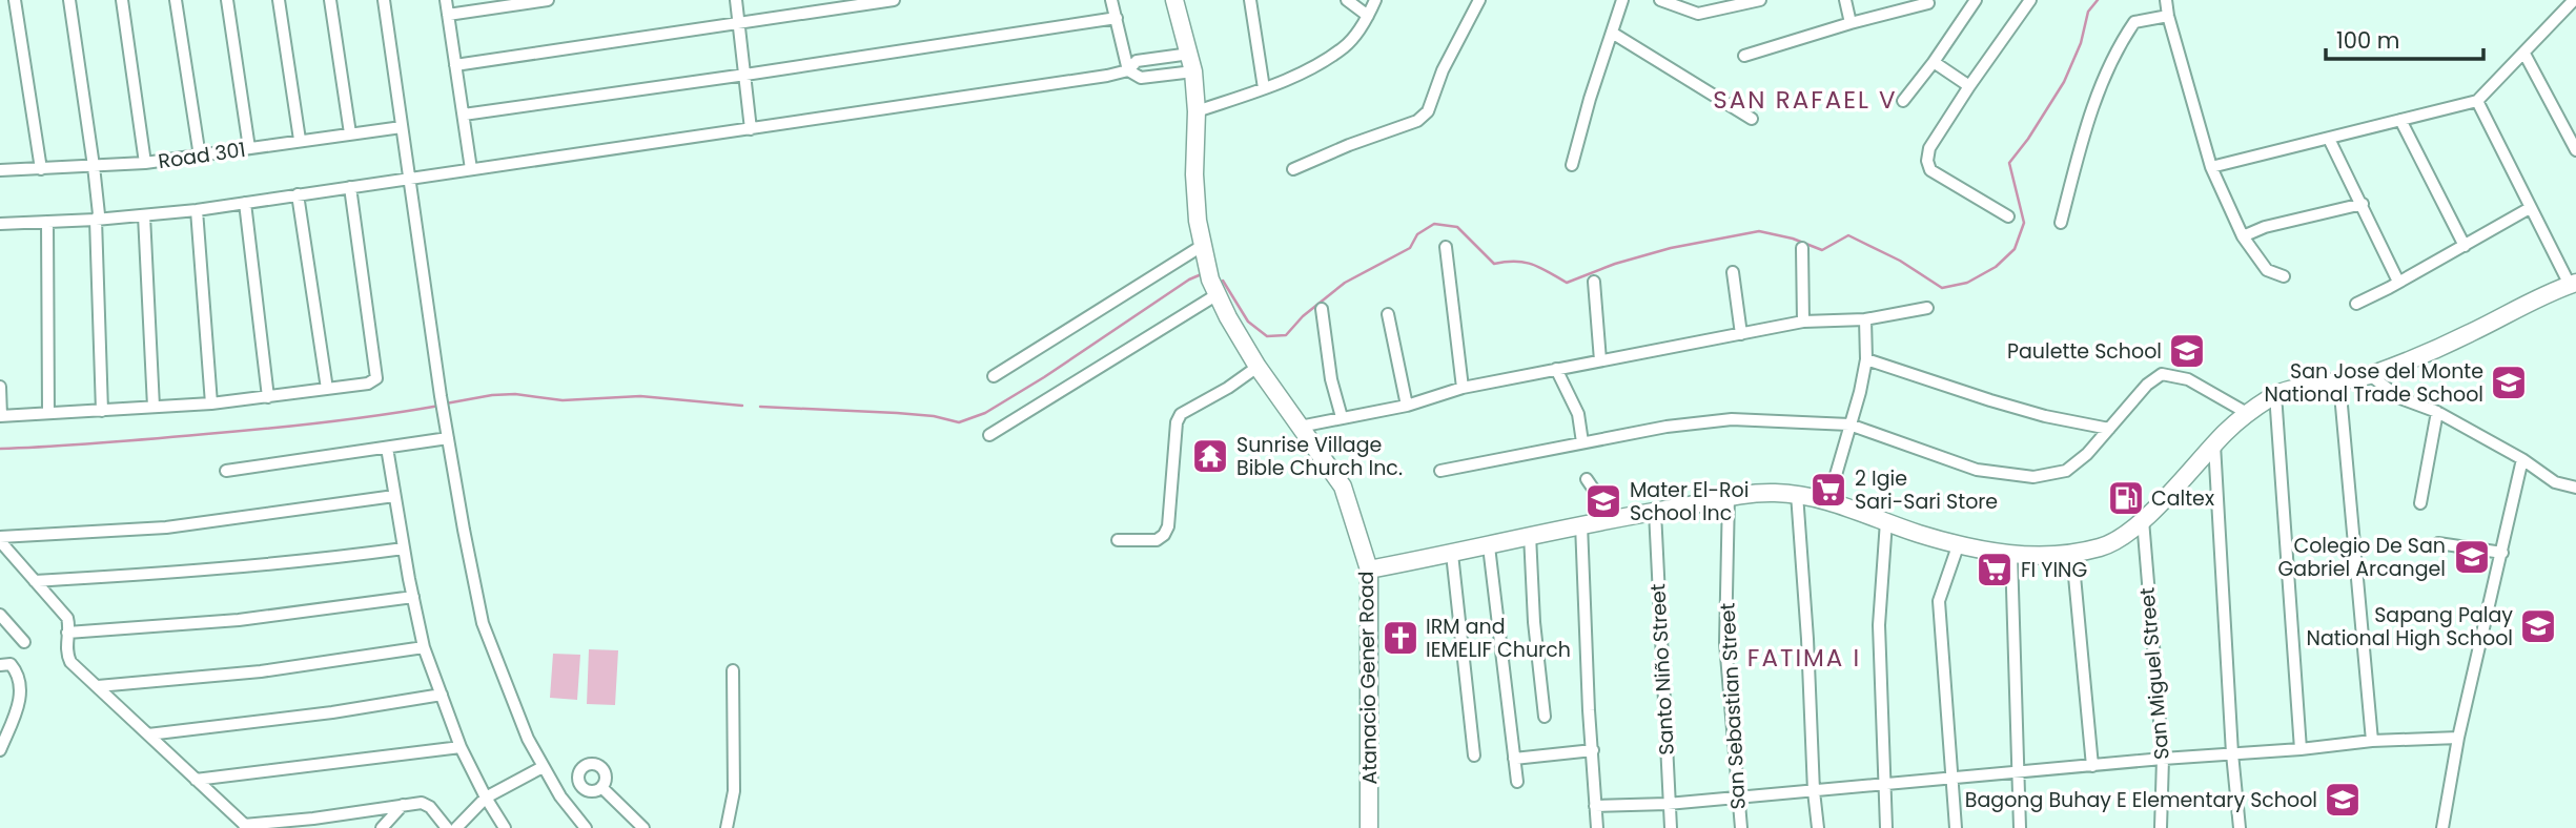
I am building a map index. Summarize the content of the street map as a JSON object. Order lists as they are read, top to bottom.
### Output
{
  "streets": {
    "main road": ["Atanacio Gener Road"],
    "street": [
      "Road 301",
      "Santo Niño Street",
      "San Miguel Street",
      "San Sebastian Street"
    ]
  },
  "districts": ["SAN RAFAEL V", "FATIMA I"],
  "places": {
    "school or university": [
      "Paulette School",
      "San Jose del Monte National Trade School",
      "Mater El-Roi School Inc",
      "Colegio De San Gabriel Arcangel",
      "Sapang Palay National High School",
      "Bagong Buhay E Elementary School"
    ],
    "temple": ["Sunrise Village Bible Church Inc."],
    "supermarket": ["2 Igie Sari-Sari Store", "FI YING"],
    "fuel station": ["Caltex"],
    "church": ["IRM and IEMELIF Church"]
  },
  "scale_bar": "100 m"
}
